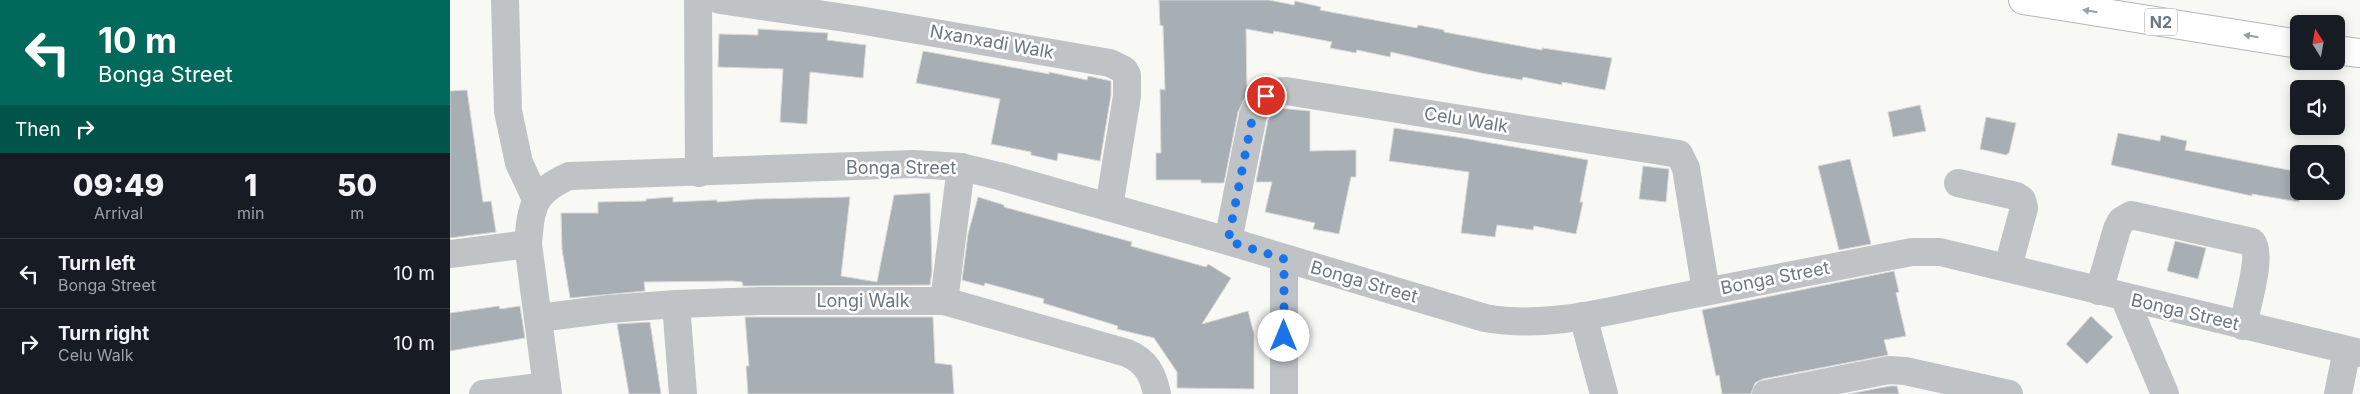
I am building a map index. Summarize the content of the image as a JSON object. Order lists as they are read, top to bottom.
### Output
{
  "streets": {
    "highway": ["N2"],
    "street": [
      "Nxanxadi Walk",
      "Celu Walk",
      "Bonga Street",
      "Longi Walk"
    ]
  },
  "crossings": [
    ["Nxanxadi Walk", "Bonga Street"],
    ["Celu Walk", "Bonga Street"]
  ],
  "north": "top",
  "page": {
    "turn": ["10 m", "Bonga Street"],
    "then": "Then",
    "eta": [
      "09:49",
      "Arrival",
      "1",
      "min",
      "50",
      "m"
    ],
    "list": [
      {
        "name": "Turn left",
        "note": "Bonga Street",
        "value": "10 m"
      },
      {
        "name": "Turn right",
        "note": "Celu Walk",
        "value": "10 m"
      }
    ]
  }
}
